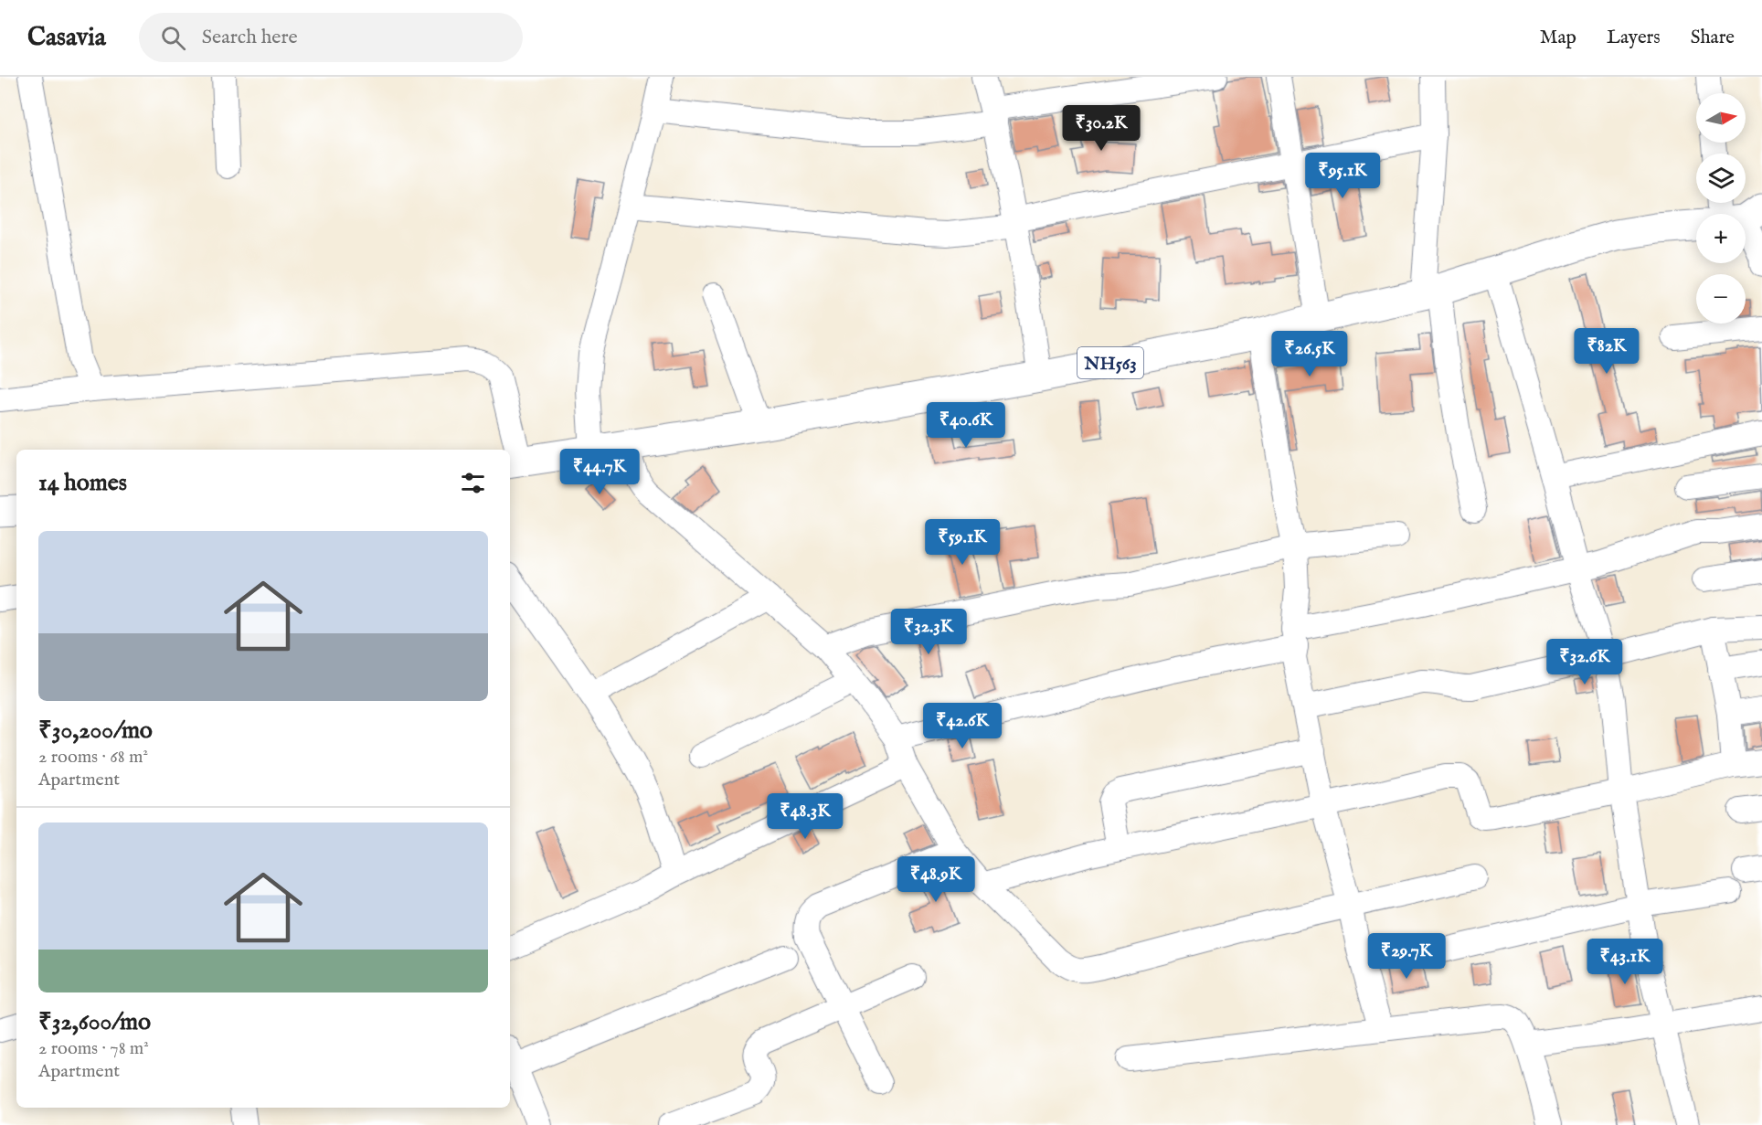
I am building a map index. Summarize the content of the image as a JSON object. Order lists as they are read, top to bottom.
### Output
{
  "streets": {
    "highway": ["NH563"]
  },
  "north": "right",
  "page": {
    "header": "Casavia",
    "search": "Search here",
    "nav": ["Map", "Layers", "Share"],
    "map_buttons": ["+", "−"],
    "price": [
      "₹30.2K",
      "₹95.1K",
      "₹82K",
      "₹26.5K",
      "₹40.6K",
      "₹44.7K",
      "₹59.1K",
      "₹32.3K",
      "₹32.6K",
      "₹42.6K",
      "₹48.3K",
      "₹48.9K",
      "₹29.7K",
      "₹43.1K"
    ],
    "heading": "14 homes",
    "list": [
      {
        "name": "₹30,200/mo",
        "note": "2 rooms · 68 m² · Apartment"
      },
      {
        "name": "₹32,600/mo",
        "note": "2 rooms · 78 m² · Apartment"
      }
    ]
  }
}
